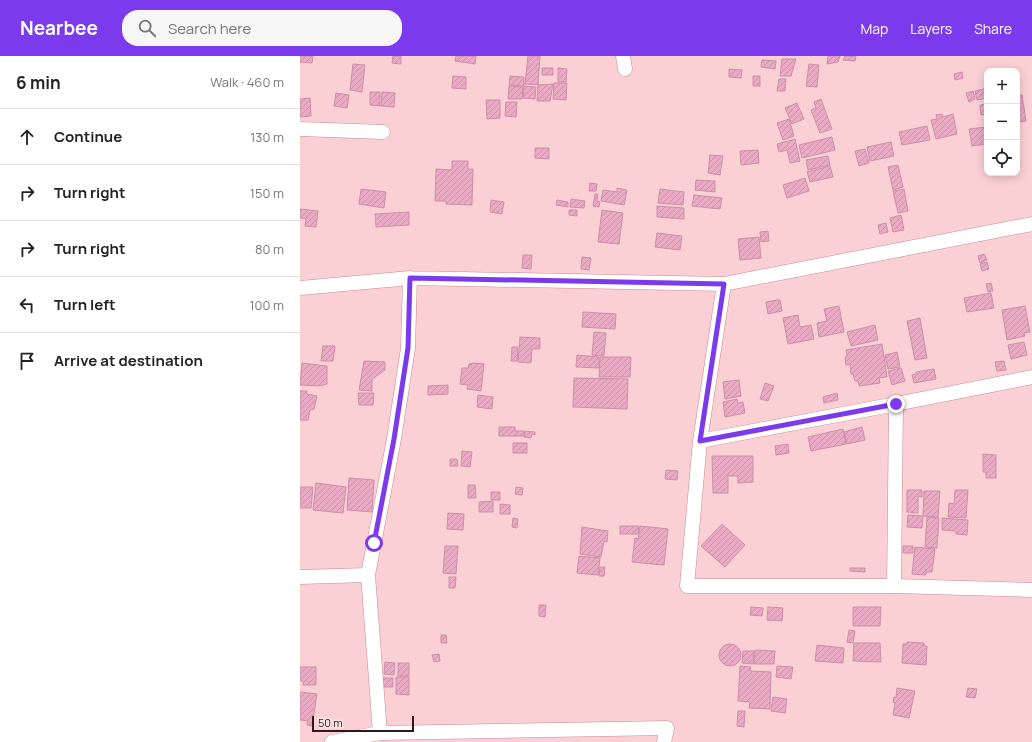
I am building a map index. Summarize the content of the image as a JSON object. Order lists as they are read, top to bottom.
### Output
{
  "scale_bar": "50 m",
  "page": {
    "header": "Nearbee",
    "search": "Search here",
    "nav": ["Map", "Layers", "Share"],
    "heading": ["6 min", "Walk · 460 m"],
    "map_buttons": ["+", "−"],
    "list": [
      ["Continue", "130 m"],
      ["Turn right", "150 m"],
      ["Turn right", "80 m"],
      ["Turn left", "100 m"],
      "Arrive at destination"
    ],
    "scale": "50 m"
  }
}
